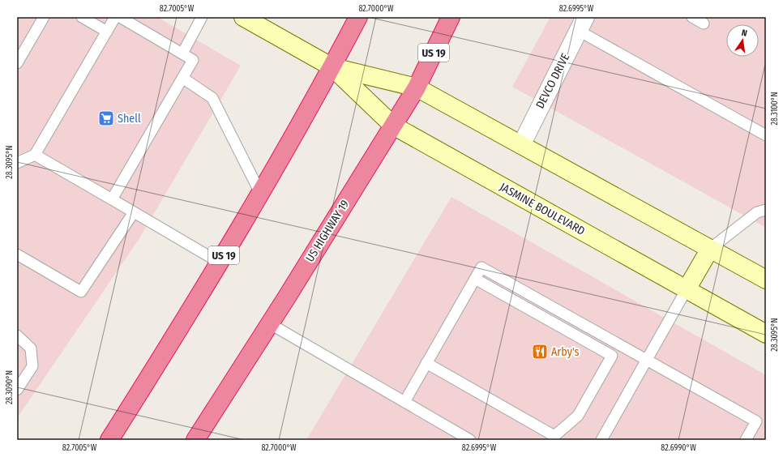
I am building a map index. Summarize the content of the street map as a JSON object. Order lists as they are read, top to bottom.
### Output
{
  "streets": {
    "highway": ["US 19", "US HIGHWAY 19"],
    "street": ["DEVCO DRIVE", "JASMINE BOULEVARD"]
  },
  "crossings": [
    ["US 19", "JASMINE BOULEVARD"],
    ["DEVCO DRIVE", "JASMINE BOULEVARD"],
    ["JASMINE BOULEVARD", "US HIGHWAY 19"]
  ],
  "places": {
    "supermarket": ["Shell"],
    "restaurant": ["Arby's"]
  },
  "north": "top",
  "coordinates": [
    "82.7005°W",
    "82.7000°W",
    "82.6995°W",
    "28.3100°N",
    "28.3095°N",
    "28.3090°N",
    "82.6990°W"
  ]
}
